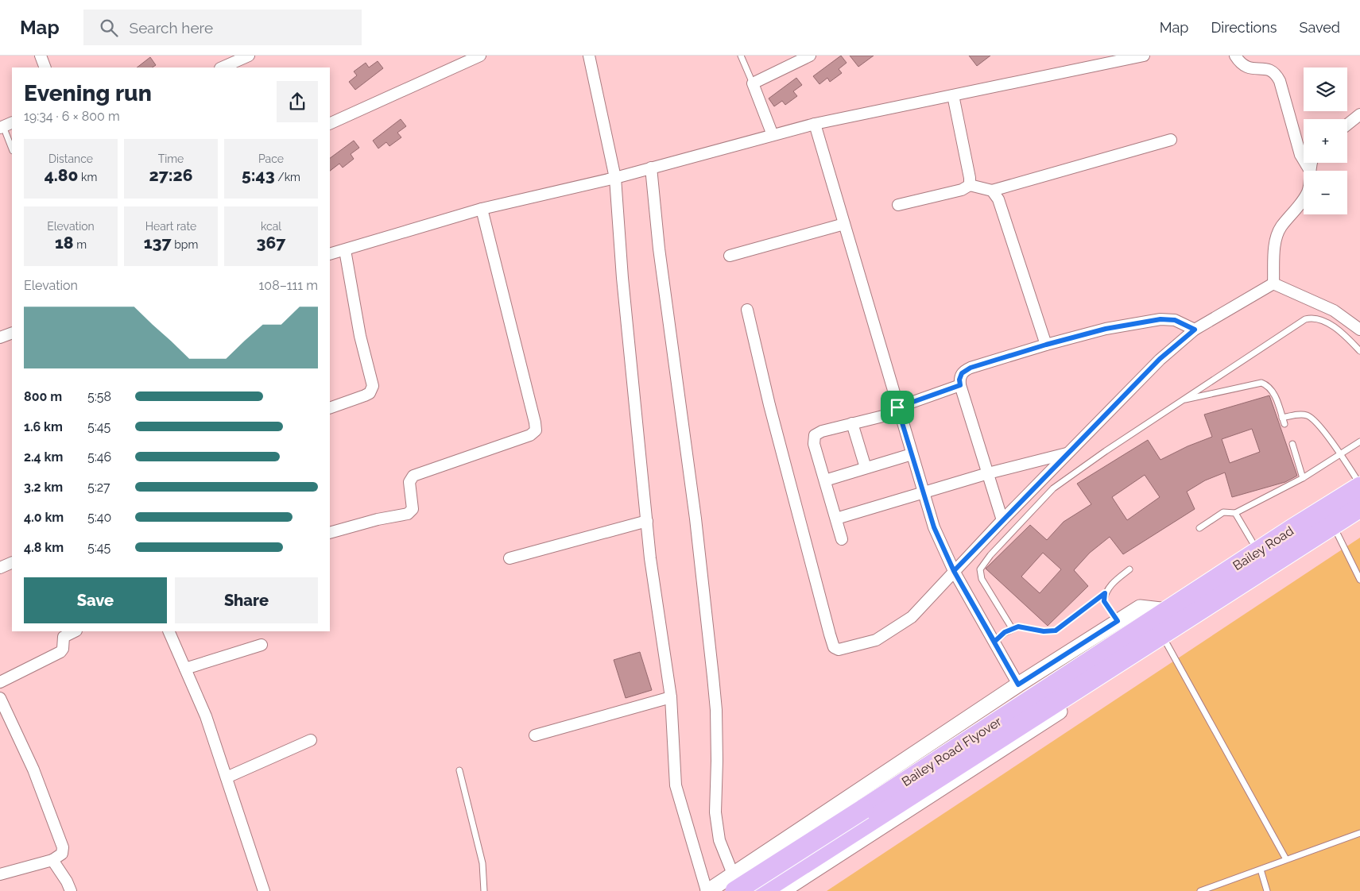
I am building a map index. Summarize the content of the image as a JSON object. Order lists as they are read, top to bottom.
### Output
{
  "streets": {
    "highway": ["Bailey Road", "Bailey Road Flyover"]
  },
  "crossings": [
    ["Bailey Road", "Bailey Road Flyover"]
  ],
  "page": {
    "header": "Map",
    "search": "Search here",
    "nav": ["Map", "Directions", "Saved"],
    "map_buttons": ["+", "−"],
    "heading": ["Evening run", "19:34 · 6 × 800 m"],
    "stats": [
      ["Distance", "4.80 km"],
      ["Time", "27:26"],
      ["Pace", "5:43 /km"],
      ["Elevation", "18 m"],
      ["Heart rate", "137 bpm"],
      ["kcal", "367"]
    ],
    "chart": ["Elevation", "108–111 m"],
    "list": [
      {
        "name": "800 m",
        "note": "5:58"
      },
      {
        "name": "1.6 km",
        "note": "5:45"
      },
      {
        "name": "2.4 km",
        "note": "5:46"
      },
      {
        "name": "3.2 km",
        "note": "5:27"
      },
      {
        "name": "4.0 km",
        "note": "5:40"
      },
      {
        "name": "4.8 km",
        "note": "5:45"
      }
    ],
    "buttons": ["Save", "Share"]
  }
}
